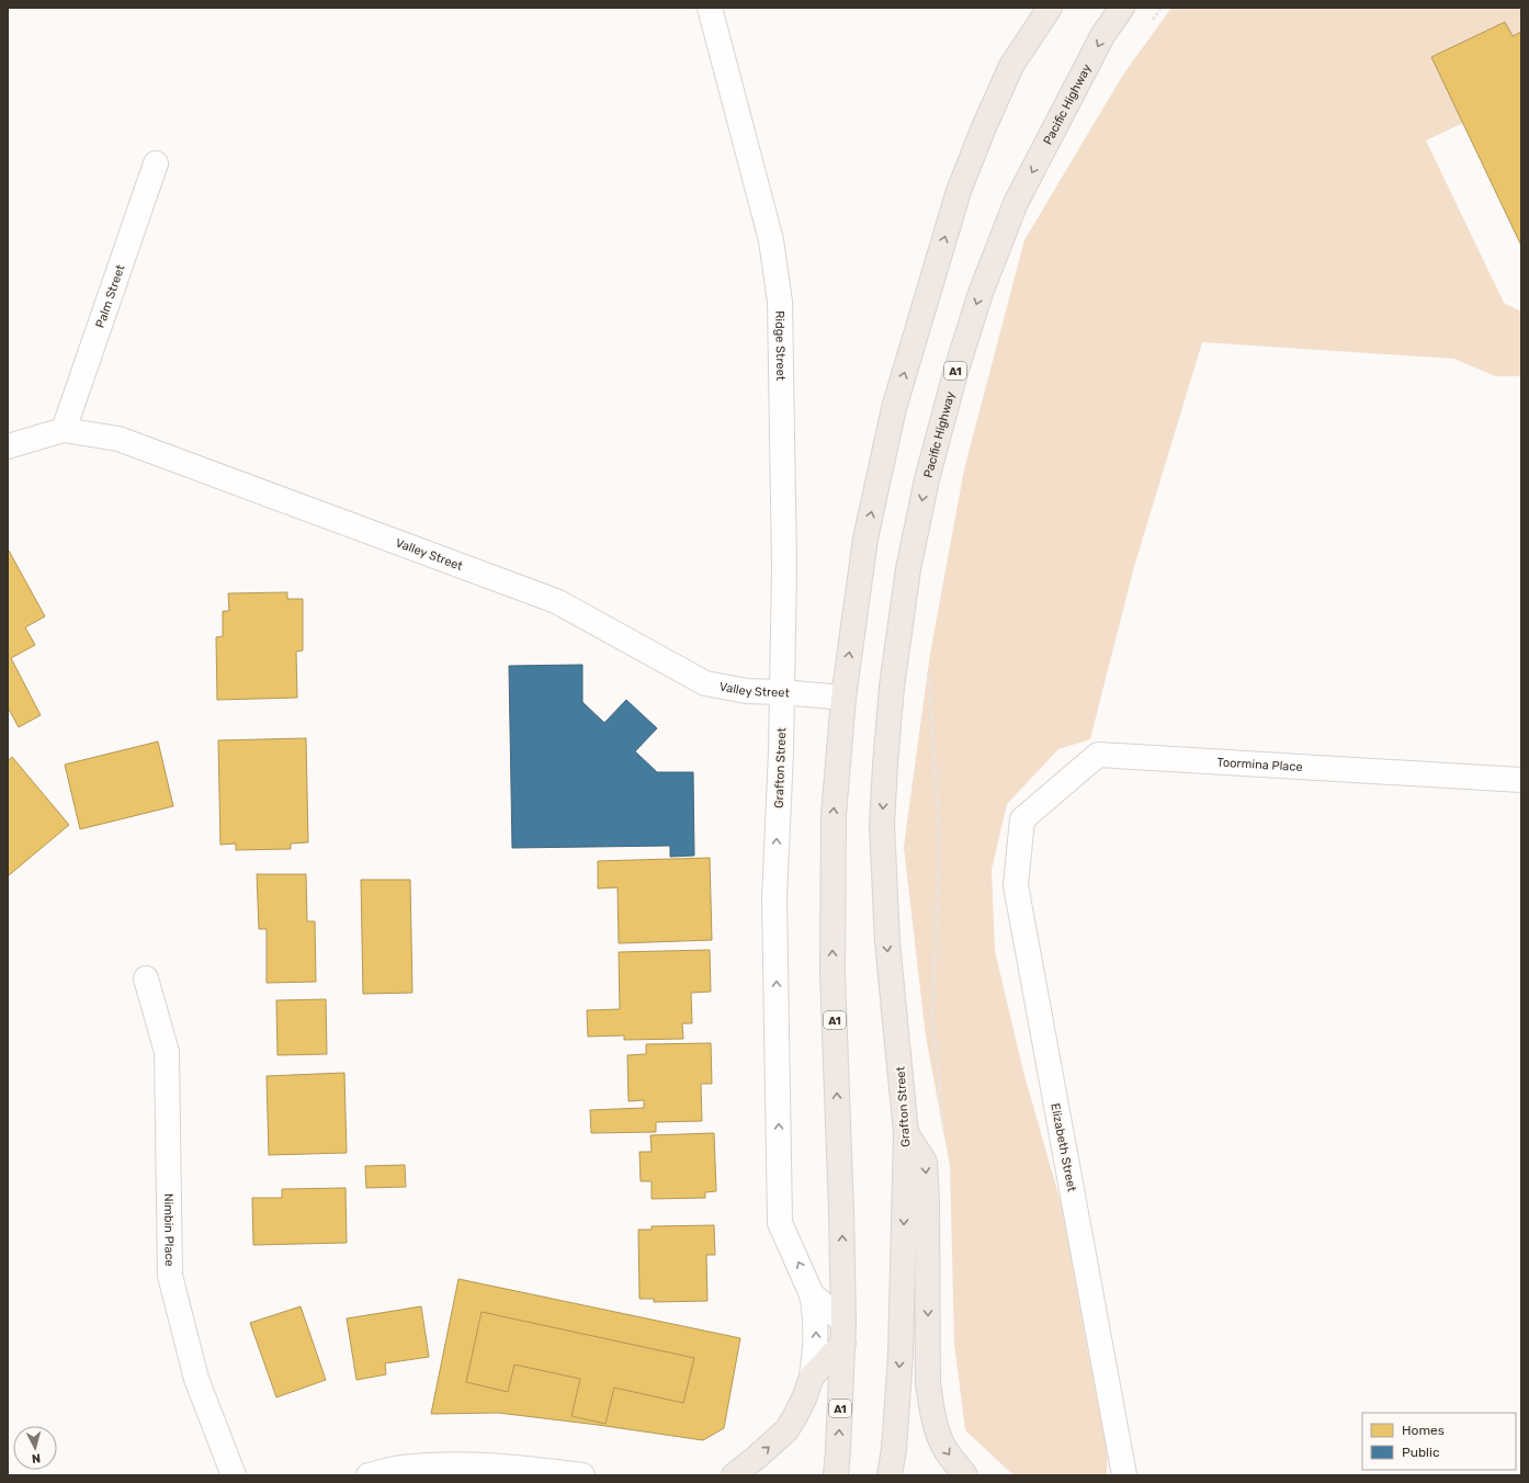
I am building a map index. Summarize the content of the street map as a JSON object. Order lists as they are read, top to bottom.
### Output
{
  "streets": {
    "highway": ["Pacific Highway", "A1", "Grafton Street"],
    "street": [
      "Palm Street",
      "Ridge Street",
      "Valley Street",
      "Toormina Place",
      "Elizabeth Street",
      "Nimbin Place"
    ]
  },
  "crossings": [
    ["Pacific Highway", "Grafton Street"],
    ["Palm Street", "Valley Street"],
    ["Ridge Street", "Valley Street"],
    ["Ridge Street", "Grafton Street"],
    ["A1", "Valley Street"],
    ["A1", "Grafton Street"],
    ["Valley Street", "Grafton Street"],
    ["Toormina Place", "Elizabeth Street"]
  ],
  "legend": ["Homes", "Public"],
  "north": "bottom"
}
